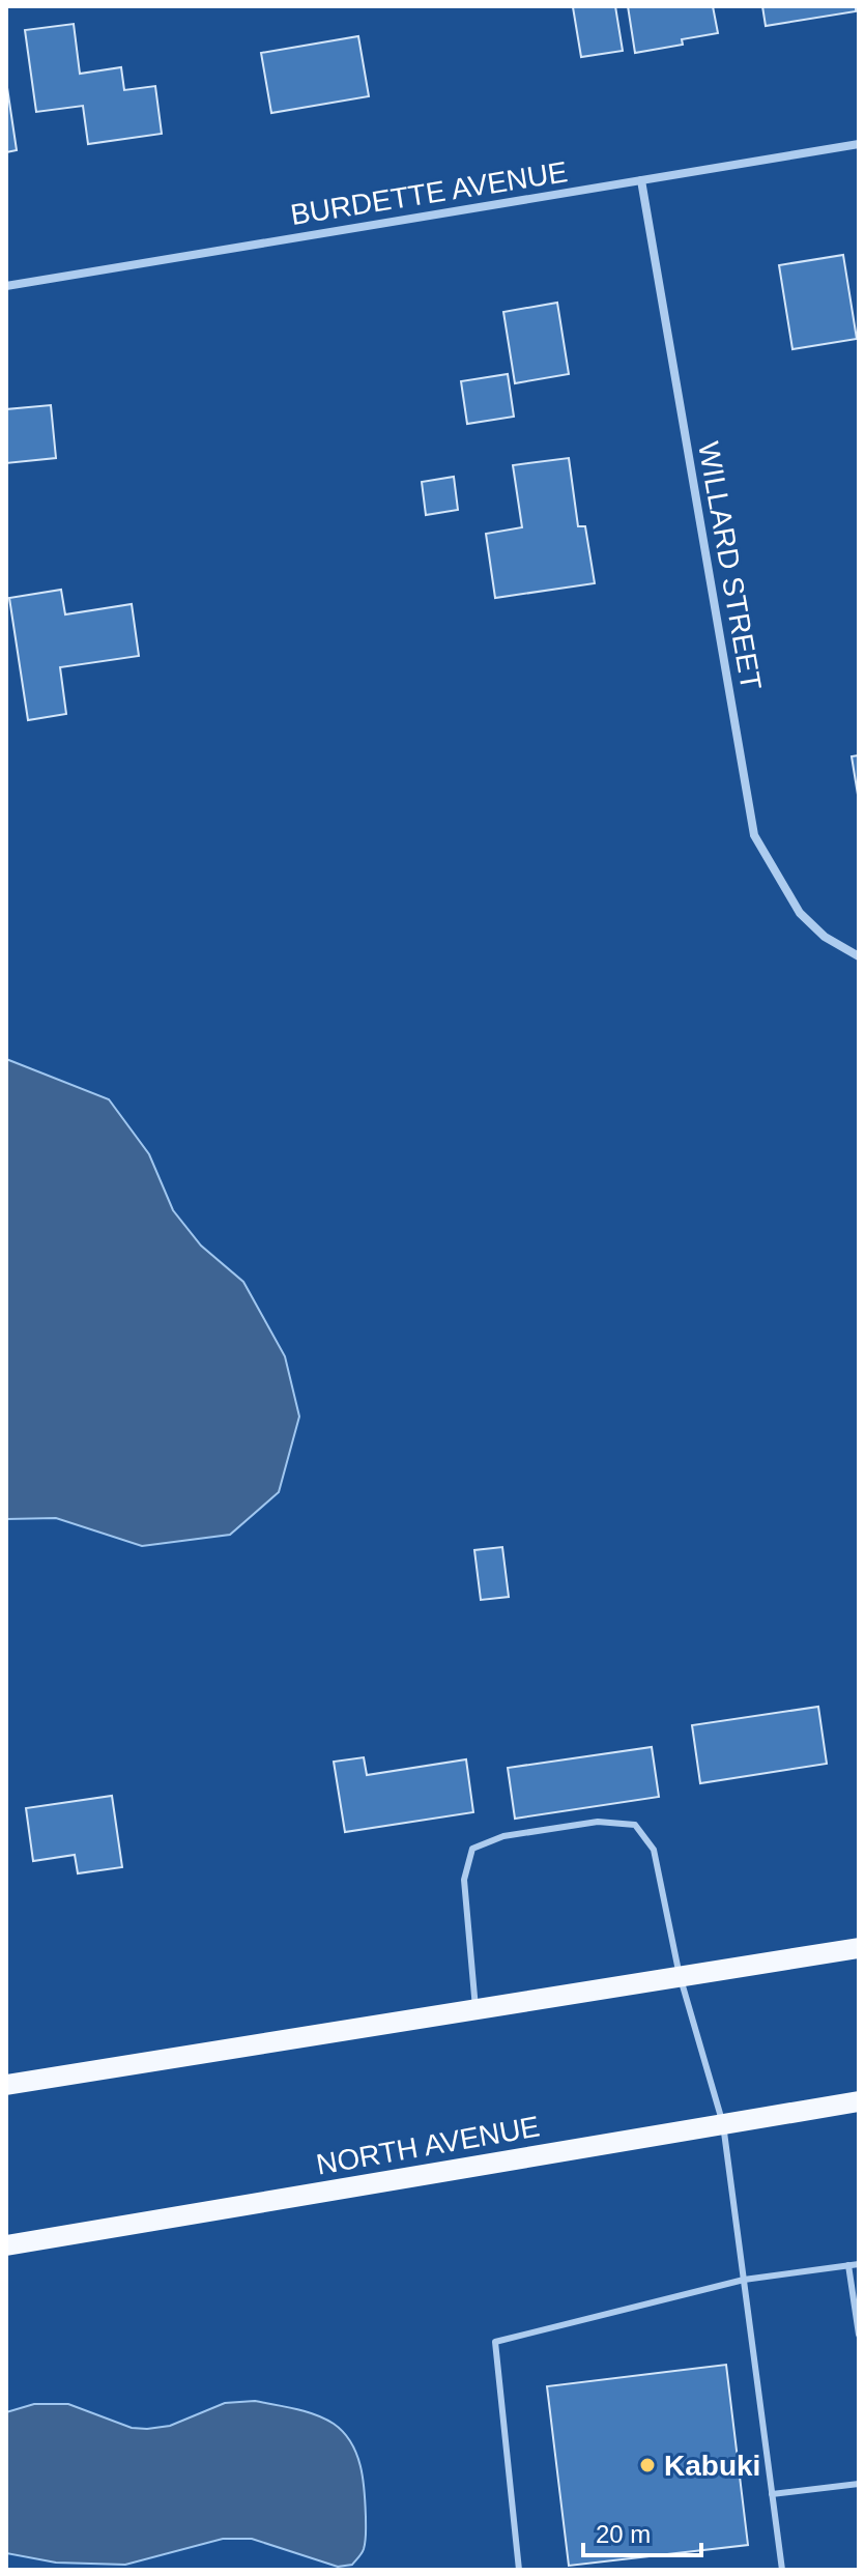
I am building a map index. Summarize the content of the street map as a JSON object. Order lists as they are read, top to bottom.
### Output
{
  "streets": {
    "main road": ["NORTH AVENUE"],
    "street": ["BURDETTE AVENUE", "WILLARD STREET"]
  },
  "crossings": [
    ["BURDETTE AVENUE", "WILLARD STREET"]
  ],
  "places": ["Kabuki"],
  "scale_bar": "20 m"
}
